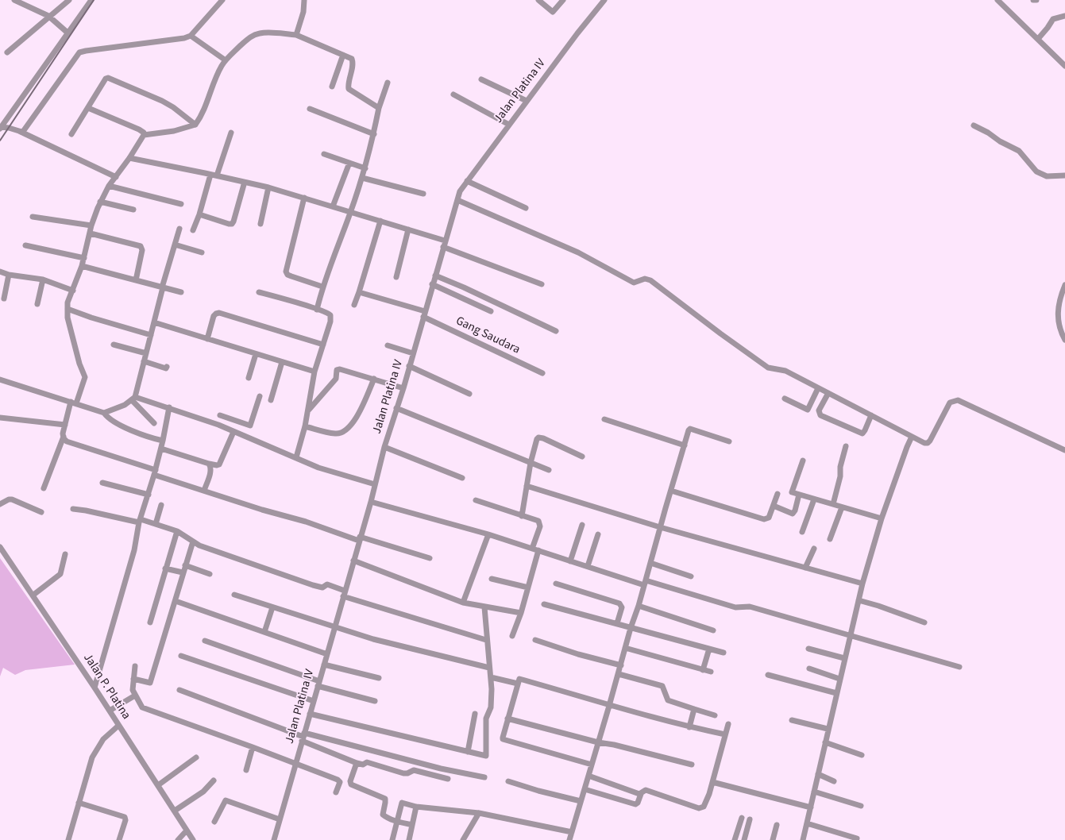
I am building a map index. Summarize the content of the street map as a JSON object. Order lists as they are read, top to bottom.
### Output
{
  "streets": {
    "street": ["Jalan Platina IV", "Gang Saudara", "Jalan P. Platina"]
  },
  "crossings": [
    ["Jalan Platina IV", "Gang Saudara"]
  ]
}
